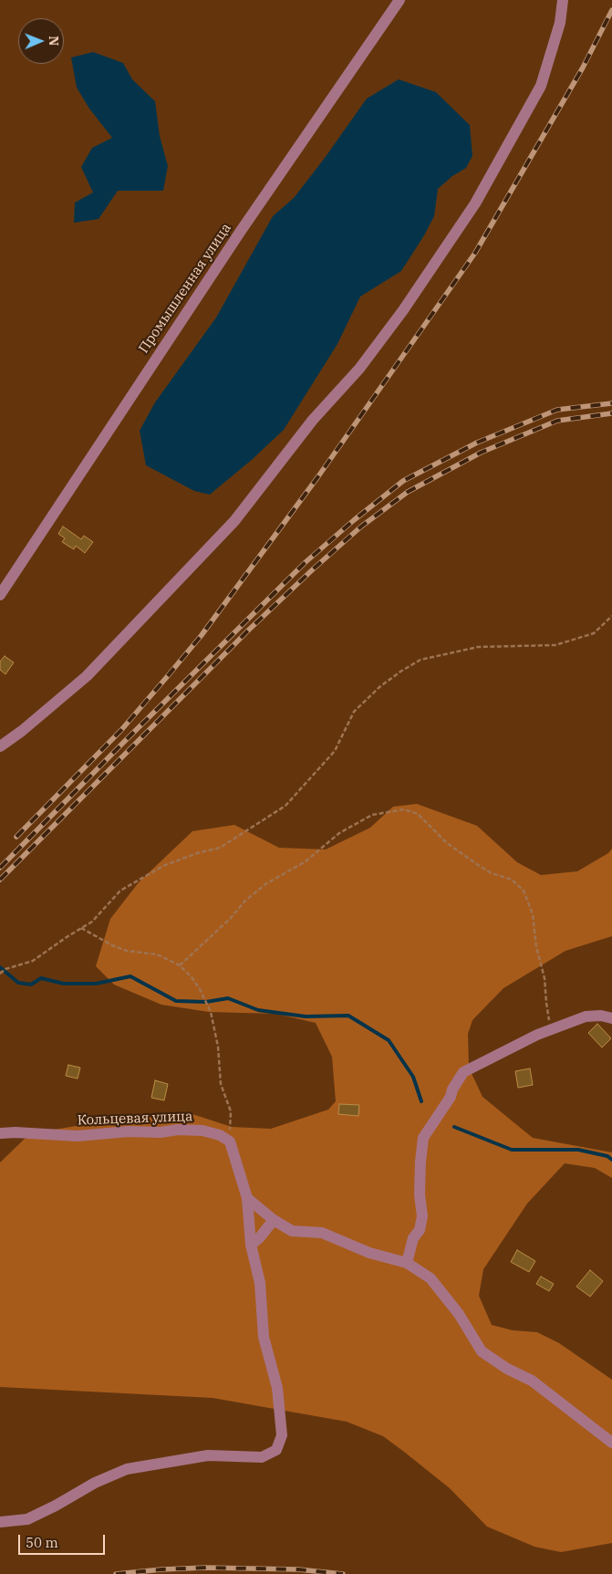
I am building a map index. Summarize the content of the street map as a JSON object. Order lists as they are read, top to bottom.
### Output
{
  "streets": {
    "street": ["Промышленная улица", "Кольцевая улица"]
  },
  "scale_bar": "50 m",
  "north": "right"
}
